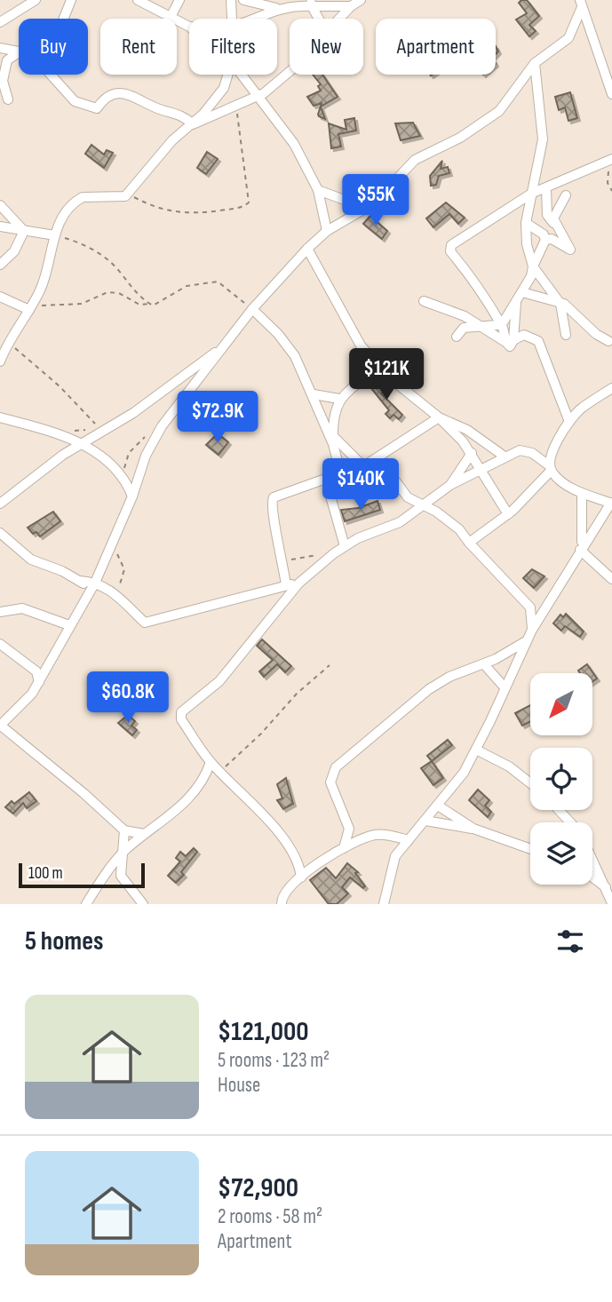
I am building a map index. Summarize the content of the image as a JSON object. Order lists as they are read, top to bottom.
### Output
{
  "scale_bar": "100 m",
  "north": "bottom left",
  "page": {
    "chip": [
      "Buy",
      "Rent",
      "Filters",
      "New",
      "Apartment"
    ],
    "price": [
      "$55K",
      "$121K",
      "$72.9K",
      "$140K",
      "$60.8K"
    ],
    "scale": "100 m",
    "heading": "5 homes",
    "list": [
      {
        "name": "$121,000",
        "note": "5 rooms · 123 m² · House"
      },
      {
        "name": "$72,900",
        "note": "2 rooms · 58 m² · Apartment"
      }
    ]
  }
}
